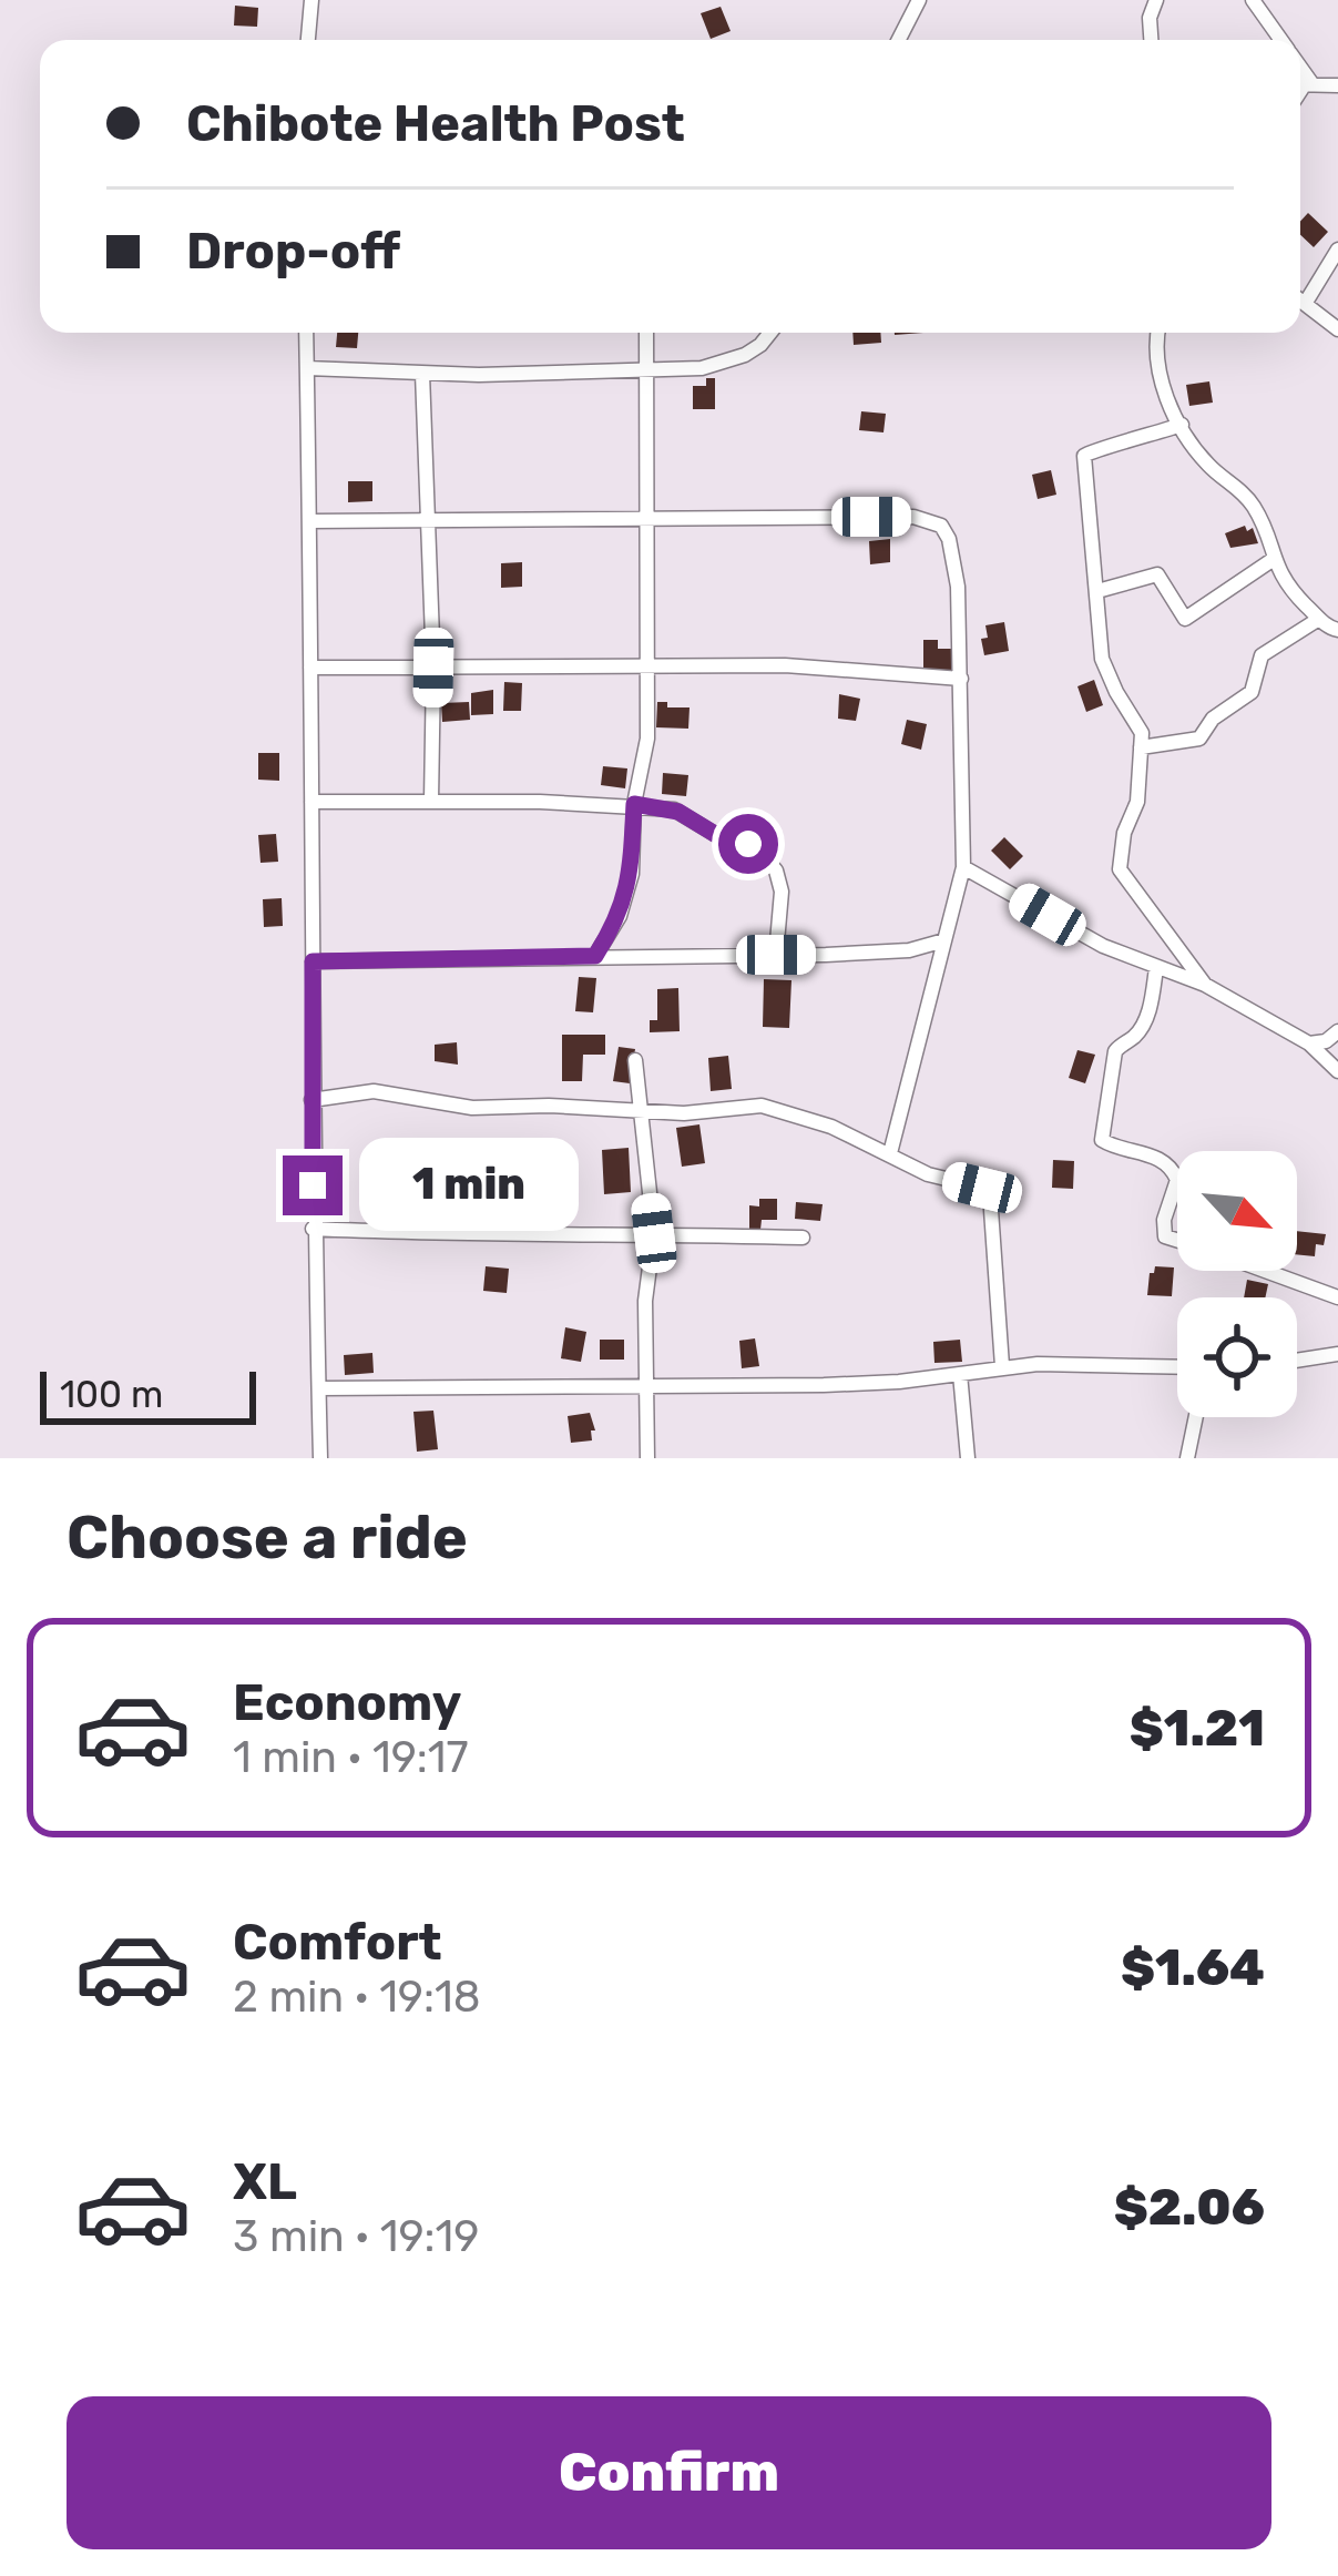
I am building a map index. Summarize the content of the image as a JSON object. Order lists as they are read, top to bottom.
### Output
{
  "scale_bar": "100 m",
  "north": "bottom right",
  "page": {
    "banner": ["Chibote Health Post", "Drop-off"],
    "bubble": "1 min",
    "scale": "100 m",
    "heading": "Choose a ride",
    "list": [
      {
        "name": "Economy",
        "note": "1 min · 19:17",
        "value": "$1.21"
      },
      {
        "name": "Comfort",
        "note": "2 min · 19:18",
        "value": "$1.64"
      },
      {
        "name": "XL",
        "note": "3 min · 19:19",
        "value": "$2.06"
      }
    ],
    "buttons": "Confirm"
  }
}
